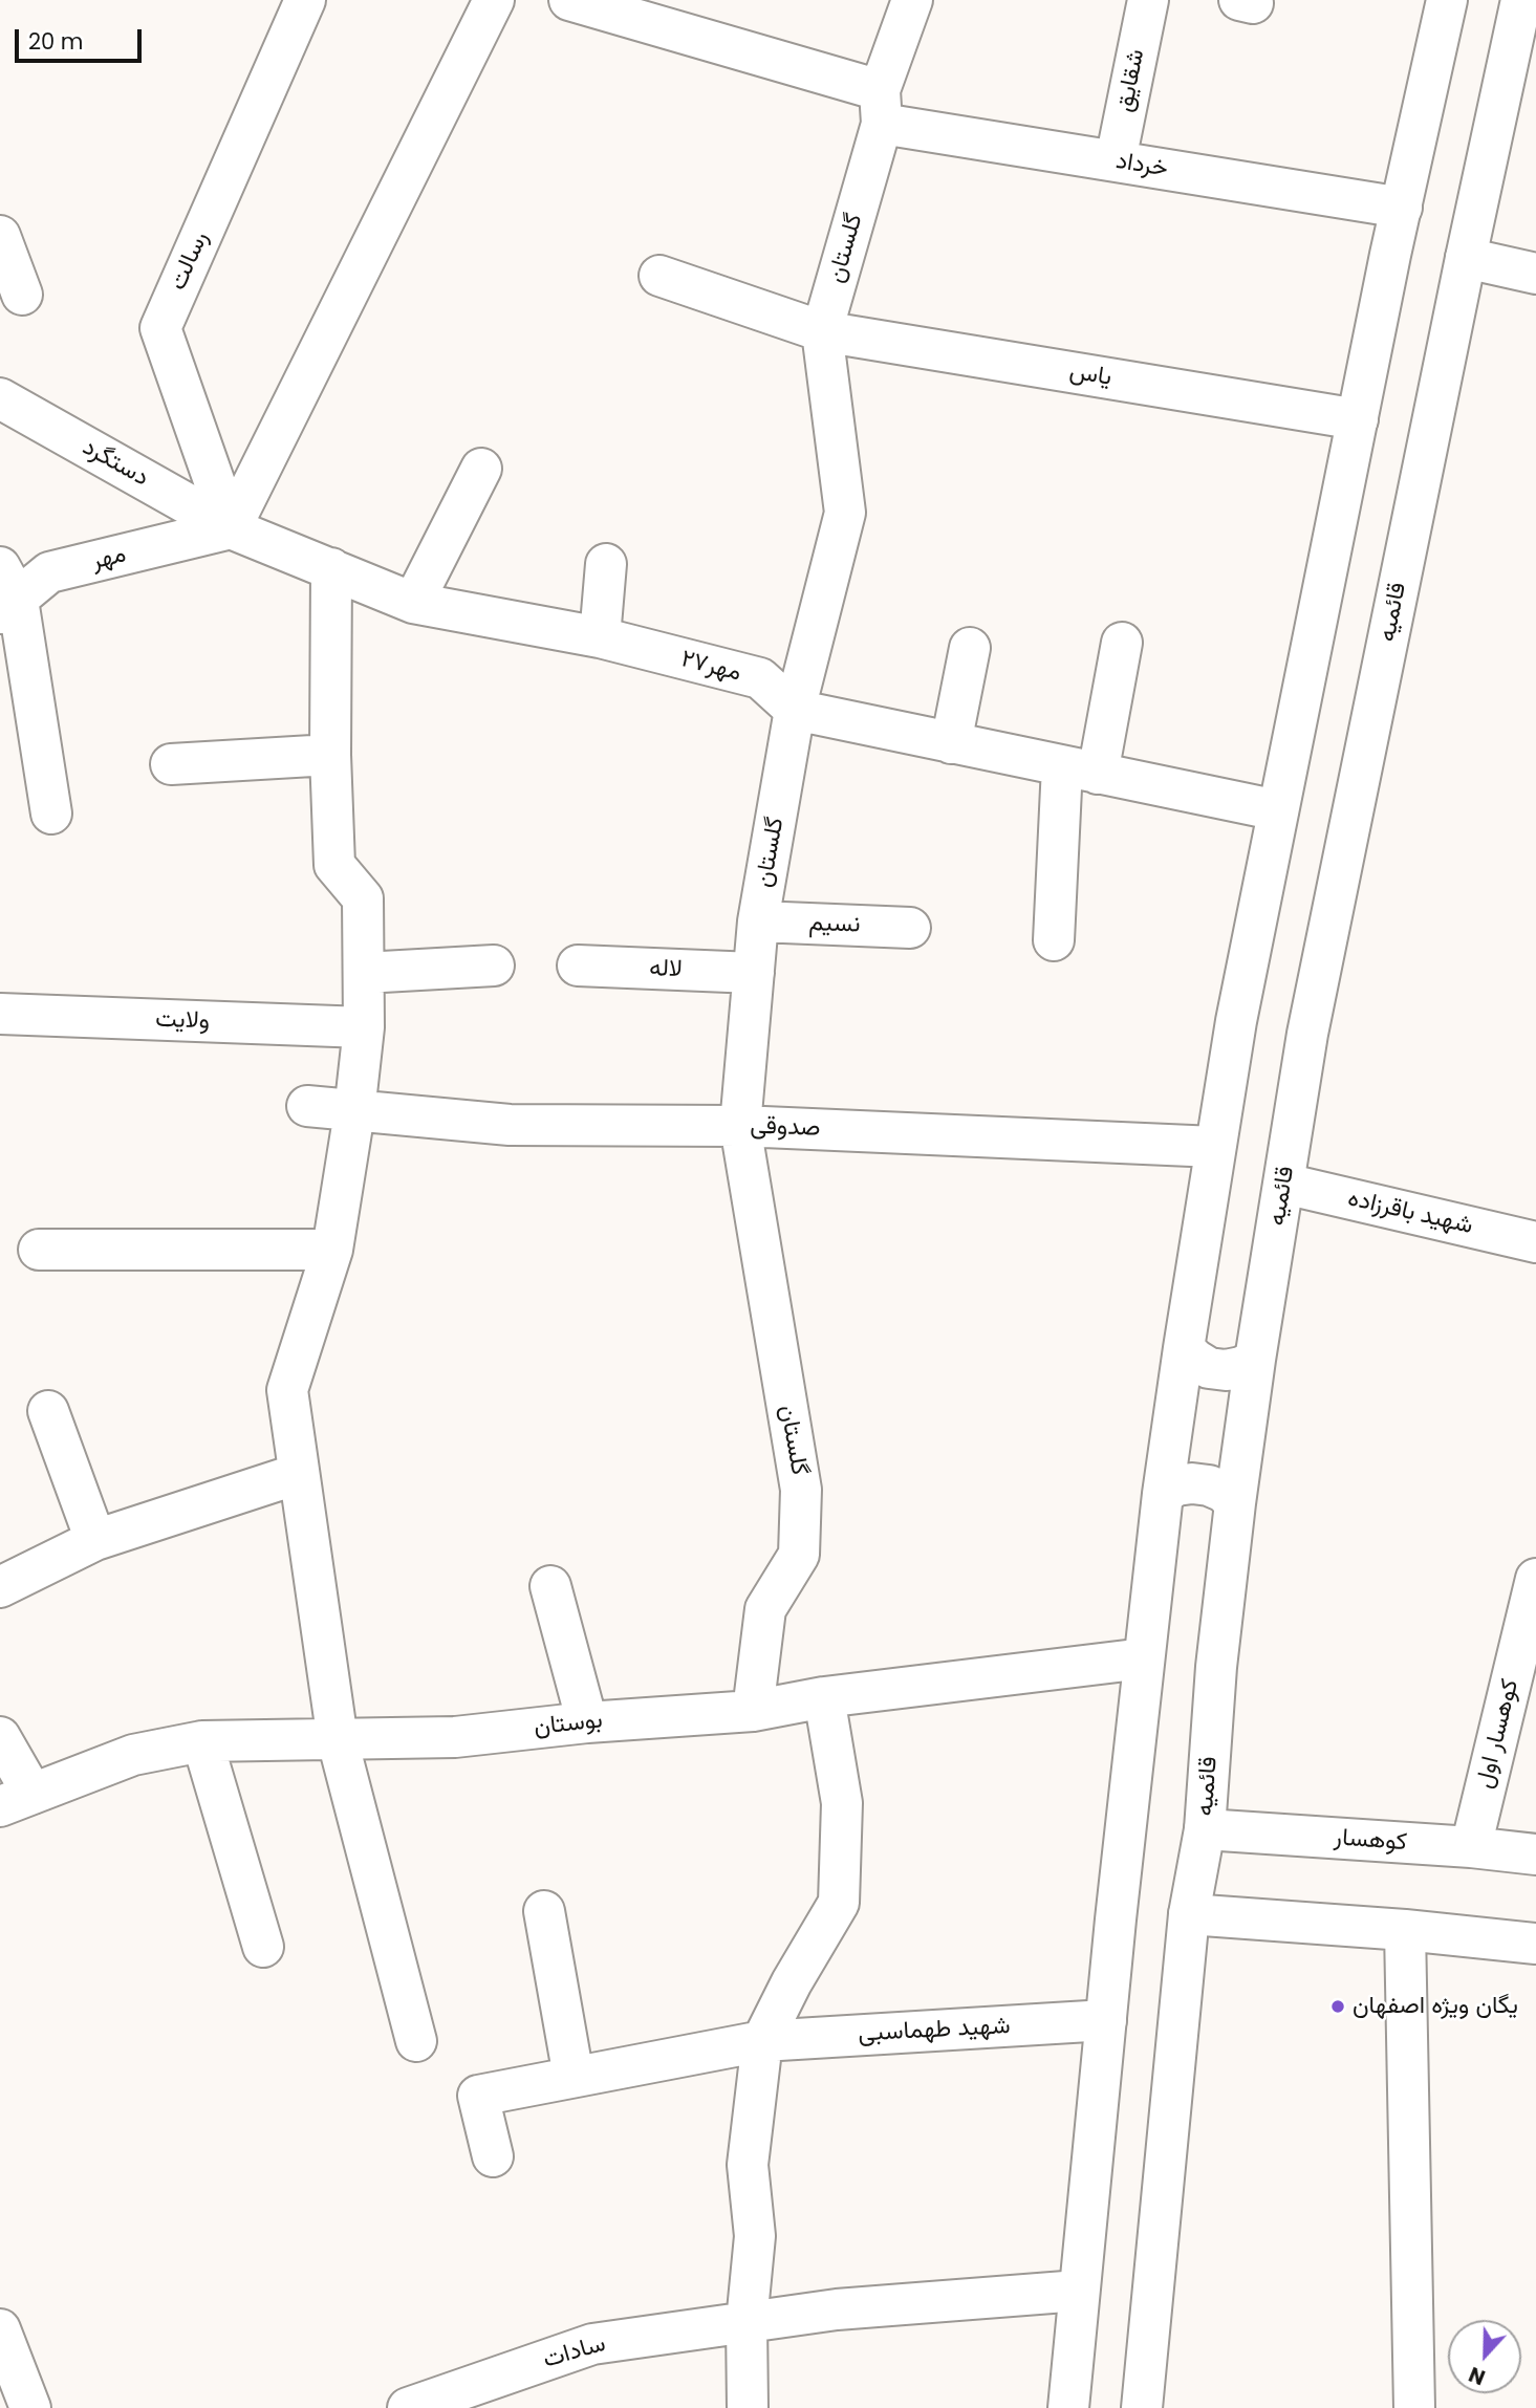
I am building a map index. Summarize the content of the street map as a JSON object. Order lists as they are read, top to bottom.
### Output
{
  "streets": {
    "street": [
      "شقایق",
      "خرداد",
      "گلستان",
      "رسالت",
      "یاس",
      "دستگرد",
      "مهر",
      "قائمیه",
      "مهر۲۷",
      "نسیم",
      "لاله",
      "ولایت",
      "صدوقی",
      "شهید باقرزاده",
      "بوستان",
      "کوهسار اول",
      "کوهسار",
      "شهید طهماسبی",
      "سادات"
    ]
  },
  "crossings": [
    ["شقایق", "خرداد"],
    ["خرداد", "گلستان"],
    ["گلستان", "یاس"],
    ["گلستان", "مهر۲۷"],
    ["گلستان", "نسیم"],
    ["گلستان", "لاله"],
    ["گلستان", "صدوقی"],
    ["گلستان", "بوستان"],
    ["رسالت", "دستگرد"],
    ["رسالت", "مهر"],
    ["رسالت", "مهر۲۷"],
    ["دستگرد", "مهر"],
    ["دستگرد", "مهر۲۷"],
    ["مهر", "مهر۲۷"],
    ["قائمیه", "شهید باقرزاده"],
    ["قائمیه", "کوهسار"],
    ["کوهسار اول", "کوهسار"]
  ],
  "places": ["یگان ویژه اصفهان"],
  "scale_bar": "20 m",
  "north": "bottom"
}
